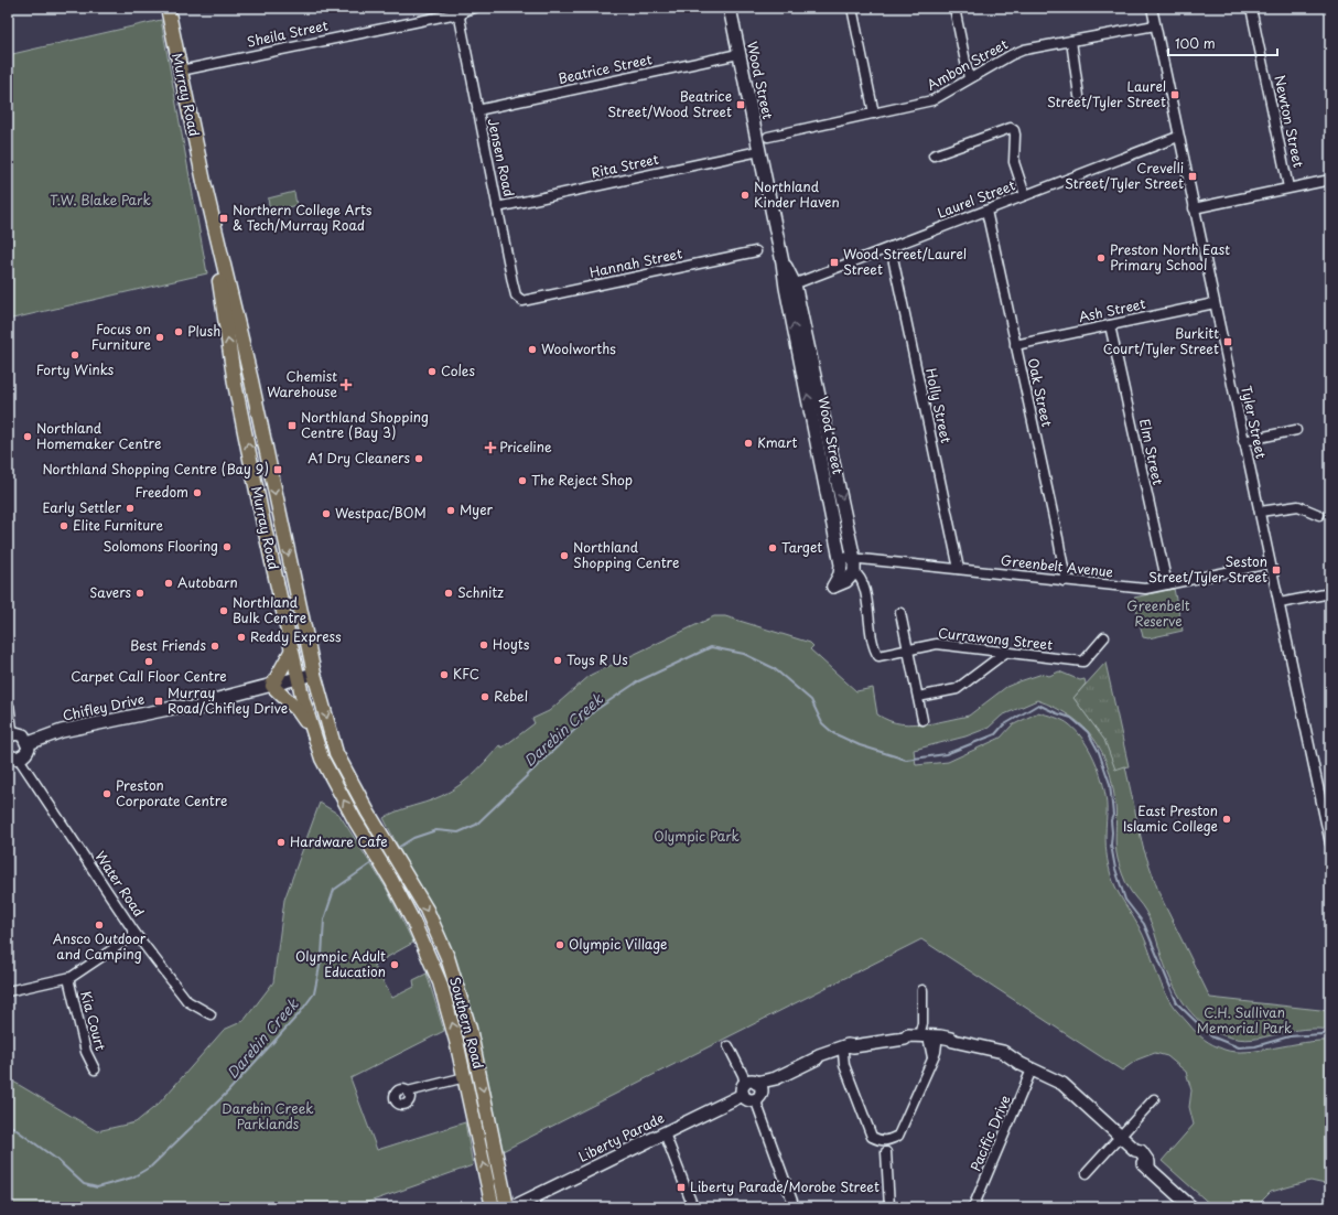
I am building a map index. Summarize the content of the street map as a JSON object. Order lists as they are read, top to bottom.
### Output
{
  "streets": {
    "main road": ["Murray Road", "Southern Road"],
    "street": [
      "Sheila Street",
      "Ambon Street",
      "Beatrice Street",
      "Wood Street",
      "Newton Street",
      "Jensen Road",
      "Rita Street",
      "Laurel Street",
      "Hannah Street",
      "Ash Street",
      "Oak Street",
      "Holly Street",
      "Tyler Street",
      "Elm Street",
      "Greenbelt Avenue",
      "Currawong Street",
      "Chifley Drive",
      "Water Road",
      "Kia Court",
      "Pacific Drive",
      "Liberty Parade"
    ]
  },
  "crossings": [
    ["Sheila Street", "Murray Road"],
    ["Sheila Street", "Jensen Road"],
    ["Ambon Street", "Tyler Street"],
    ["Beatrice Street", "Wood Street"],
    ["Beatrice Street", "Jensen Road"],
    ["Wood Street", "Rita Street"],
    ["Wood Street", "Laurel Street"],
    ["Wood Street", "Greenbelt Avenue"],
    ["Wood Street", "Currawong Street"],
    ["Murray Road", "Chifley Drive"],
    ["Murray Road", "Southern Road"],
    ["Jensen Road", "Rita Street"],
    ["Jensen Road", "Hannah Street"],
    ["Laurel Street", "Oak Street"],
    ["Laurel Street", "Holly Street"],
    ["Laurel Street", "Tyler Street"],
    ["Ash Street", "Oak Street"],
    ["Ash Street", "Tyler Street"],
    ["Ash Street", "Elm Street"],
    ["Oak Street", "Greenbelt Avenue"],
    ["Holly Street", "Greenbelt Avenue"],
    ["Tyler Street", "Greenbelt Avenue"],
    ["Elm Street", "Greenbelt Avenue"],
    ["Pacific Drive", "Liberty Parade"]
  ],
  "water": ["Darebin Creek"],
  "parks": [
    "T.W. Blake Park",
    "Greenbelt Reserve",
    "Olympic Park",
    "C.H. Sullivan Memorial Park",
    "Darebin Creek Parklands"
  ],
  "places": {
    "transit": [
      "Laurel Street/Tyler Street",
      "Beatrice Street/Wood Street",
      "Crevelli Street/Tyler Street",
      "Northern College Arts & Tech/Murray Road",
      "Wood Street/Laurel Street",
      "Burkitt Court/Tyler Street",
      "Northland Shopping Centre (Bay 3)",
      "Northland Shopping Centre (Bay 9)",
      "Seston Street/Tyler Street",
      "Murray Road/Chifley Drive",
      "Liberty Parade/Morobe Street"
    ],
    "other": [
      "Northland Kinder Haven",
      "Preston North East Primary School",
      "Plush",
      "Focus on Furniture",
      "Woolworths",
      "Forty Winks",
      "Coles",
      "Northland Homemaker Centre",
      "Kmart",
      "A1 Dry Cleaners",
      "The Reject Shop",
      "Freedom",
      "Early Settler",
      "Myer",
      "Westpac/BOM",
      "Elite Furniture",
      "Solomons Flooring",
      "Target",
      "Northland Shopping Centre",
      "Autobarn",
      "Savers",
      "Schnitz",
      "Northland Bulk Centre",
      "Reddy Express",
      "Hoyts",
      "Best Friends",
      "Toys R Us",
      "Carpet Call Floor Centre",
      "KFC",
      "Rebel",
      "Preston Corporate Centre",
      "East Preston Islamic College",
      "Hardware Cafe",
      "Ansco Outdoor and Camping",
      "Olympic Village",
      "Olympic Adult Education"
    ],
    "health": ["Chemist Warehouse", "Priceline"]
  },
  "scale_bar": "100 m"
}
